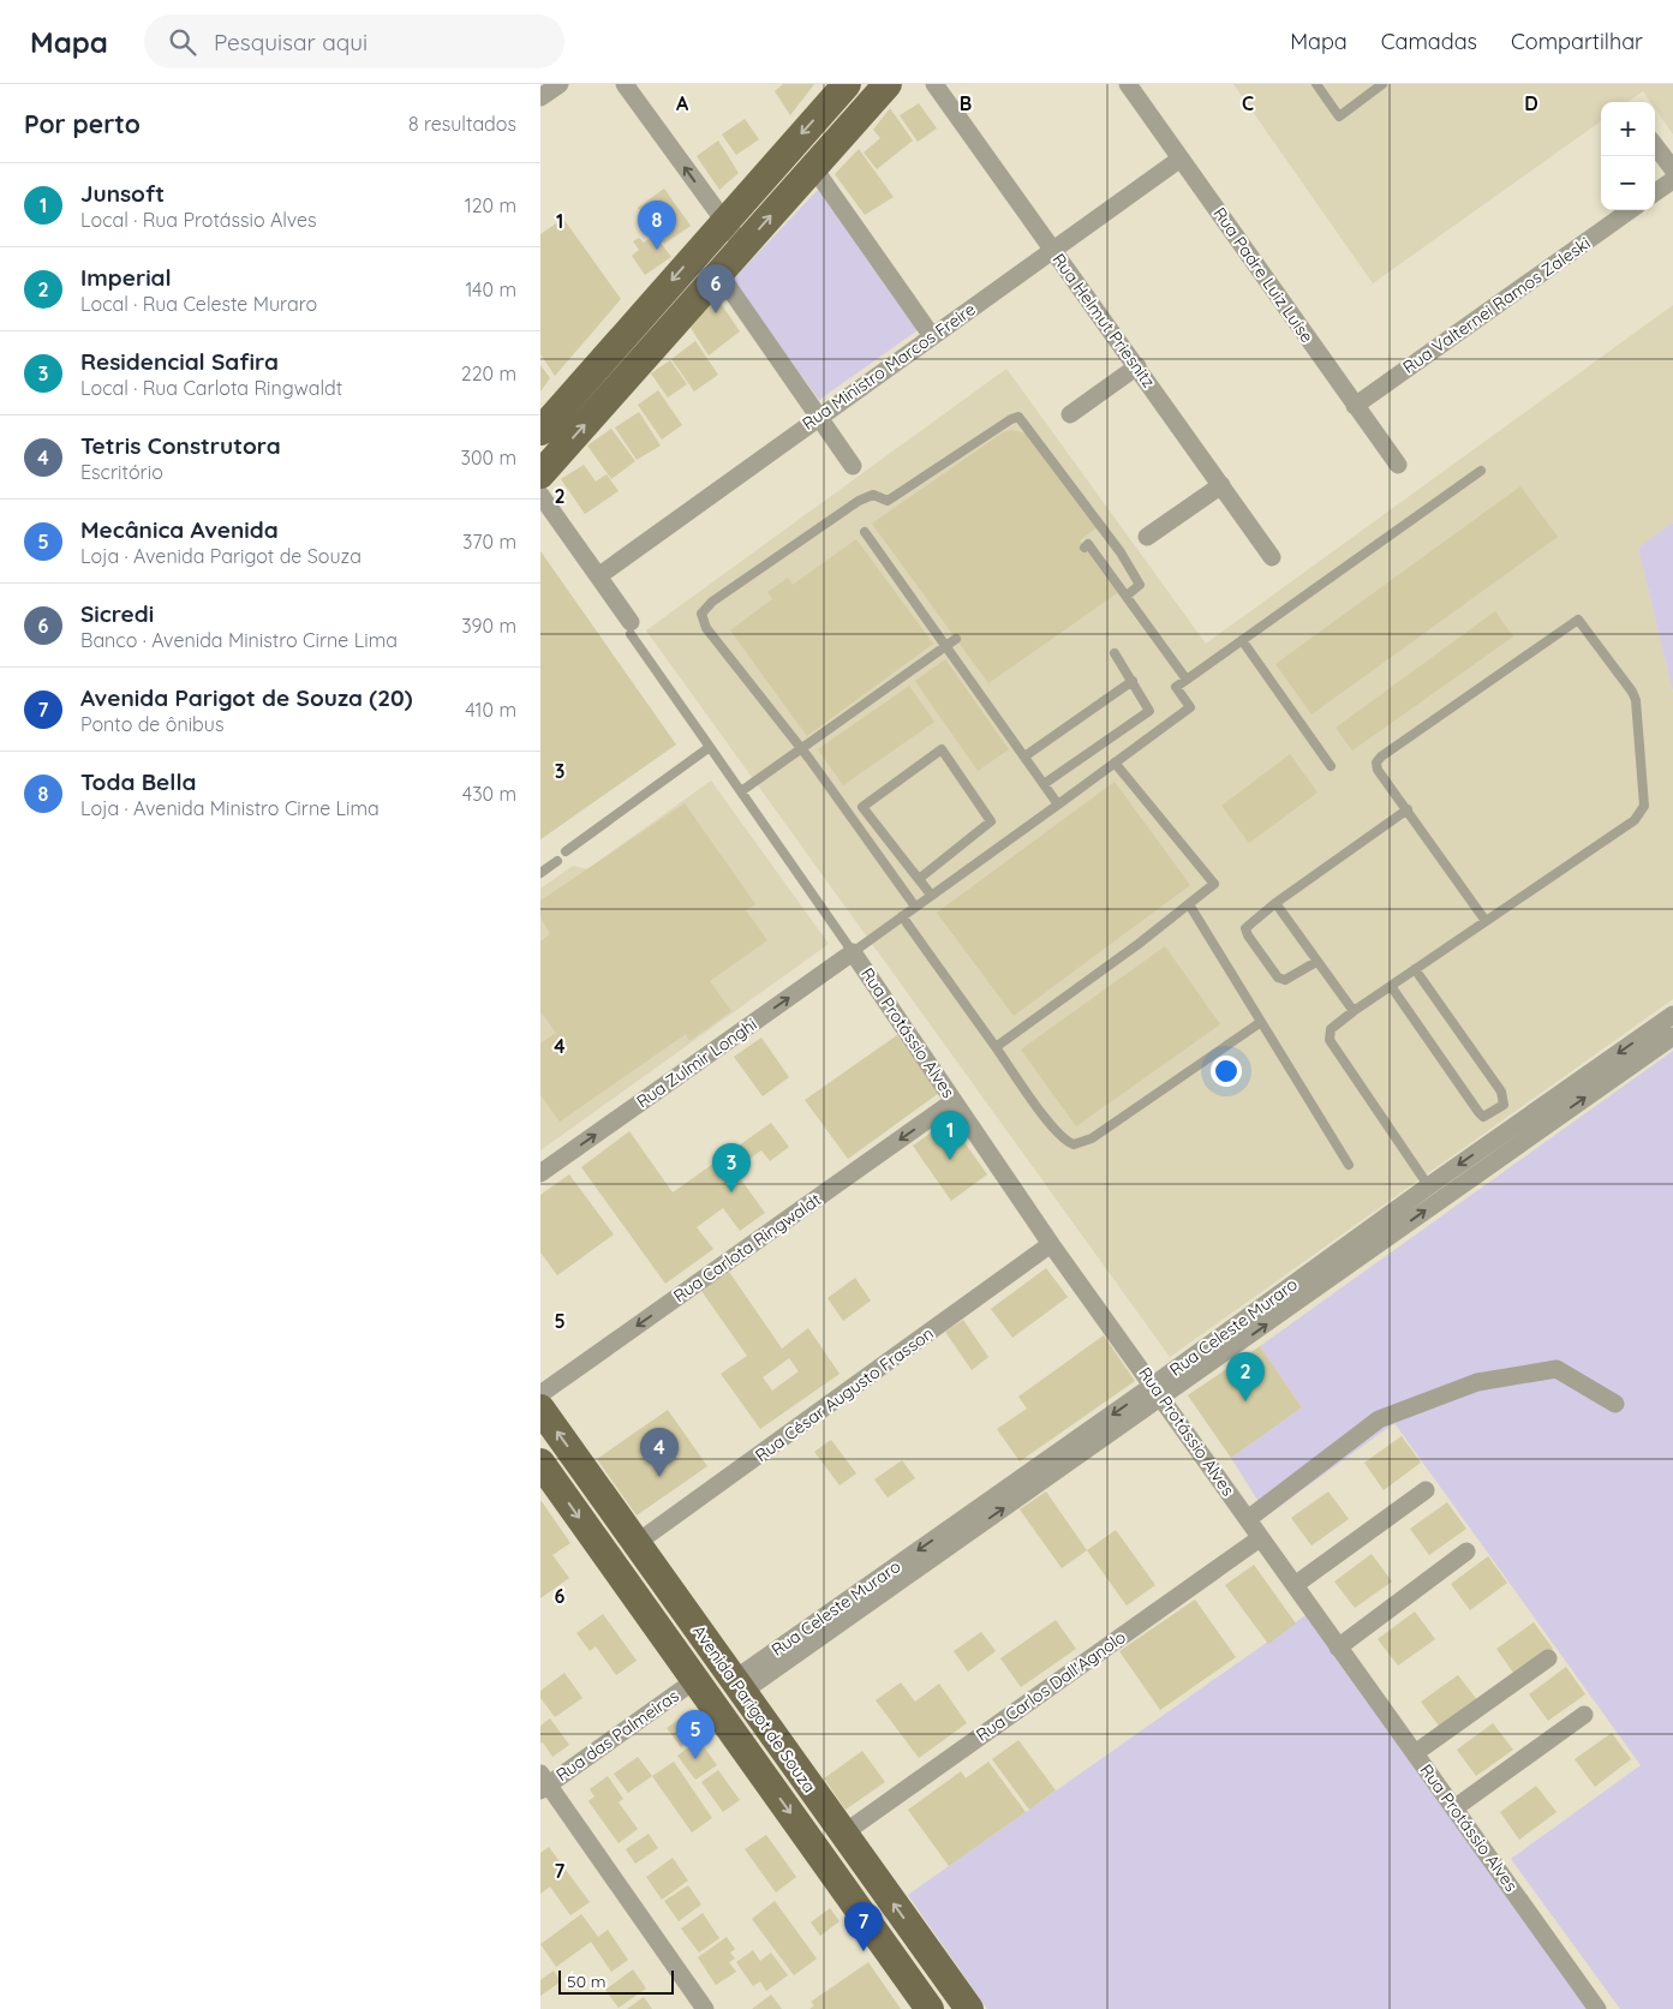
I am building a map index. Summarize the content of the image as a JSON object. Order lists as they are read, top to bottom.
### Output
{
  "streets": {
    "main road": ["Avenida Parigot de Souza"],
    "street": [
      "Rua Padre Luiz Luíse",
      "Rua Valternei Ramos Zaleski",
      "Rua Helmut Priesnitz",
      "Rua Ministro Marcos Freire",
      "Rua Protássio Alves",
      "Rua Zulmir Longhi",
      "Rua Carlota Ringwaldt",
      "Rua Celeste Muraro",
      "Rua César Augusto Frasson",
      "Rua Carlos Dall'Agnolo",
      "Rua das Palmeiras"
    ]
  },
  "crossings": [
    ["Rua Padre Luiz Luíse", "Rua Valternei Ramos Zaleski"],
    ["Rua Padre Luiz Luíse", "Rua Ministro Marcos Freire"],
    ["Rua Helmut Priesnitz", "Rua Ministro Marcos Freire"],
    ["Rua Protássio Alves", "Rua Zulmir Longhi"],
    ["Rua Protássio Alves", "Rua Carlota Ringwaldt"],
    ["Rua Protássio Alves", "Rua Celeste Muraro"],
    ["Rua Protássio Alves", "Rua César Augusto Frasson"],
    ["Rua Protássio Alves", "Rua Carlos Dall'Agnolo"],
    ["Rua Celeste Muraro", "Avenida Parigot de Souza"],
    ["Rua César Augusto Frasson", "Avenida Parigot de Souza"],
    ["Rua Carlos Dall'Agnolo", "Avenida Parigot de Souza"],
    ["Avenida Parigot de Souza", "Rua das Palmeiras"]
  ],
  "one_way": ["Rua Zulmir Longhi", "Rua Carlota Ringwaldt"],
  "scale_bar": "50 m",
  "page": {
    "header": "Mapa",
    "search": "Pesquisar aqui",
    "nav": ["Mapa", "Camadas", "Compartilhar"],
    "heading": ["Por perto", "8 resultados"],
    "map_buttons": ["+", "−"],
    "list": [
      {
        "mark": "1",
        "name": "Junsoft",
        "note": "Local · Rua Protássio Alves",
        "value": "120 m"
      },
      {
        "mark": "2",
        "name": "Imperial",
        "note": "Local · Rua Celeste Muraro",
        "value": "140 m"
      },
      {
        "mark": "3",
        "name": "Residencial Safira",
        "note": "Local · Rua Carlota Ringwaldt",
        "value": "220 m"
      },
      {
        "mark": "4",
        "name": "Tetris Construtora",
        "note": "Escritório",
        "value": "300 m"
      },
      {
        "mark": "5",
        "name": "Mecânica Avenida",
        "note": "Loja · Avenida Parigot de Souza",
        "value": "370 m"
      },
      {
        "mark": "6",
        "name": "Sicredi",
        "note": "Banco · Avenida Ministro Cirne Lima",
        "value": "390 m"
      },
      {
        "mark": "7",
        "name": "Avenida Parigot de Souza (20)",
        "note": "Ponto de ônibus",
        "value": "410 m"
      },
      {
        "mark": "8",
        "name": "Toda Bella",
        "note": "Loja · Avenida Ministro Cirne Lima",
        "value": "430 m"
      }
    ],
    "pins": [
      "8",
      "6",
      "1",
      "3",
      "2",
      "4",
      "5",
      "7"
    ],
    "scale": "50 m"
  },
  "grid": {
    "columns": [
      "A",
      "B",
      "C",
      "D"
    ],
    "rows": [
      "1",
      "2",
      "3",
      "4",
      "5",
      "6",
      "7"
    ]
  }
}
